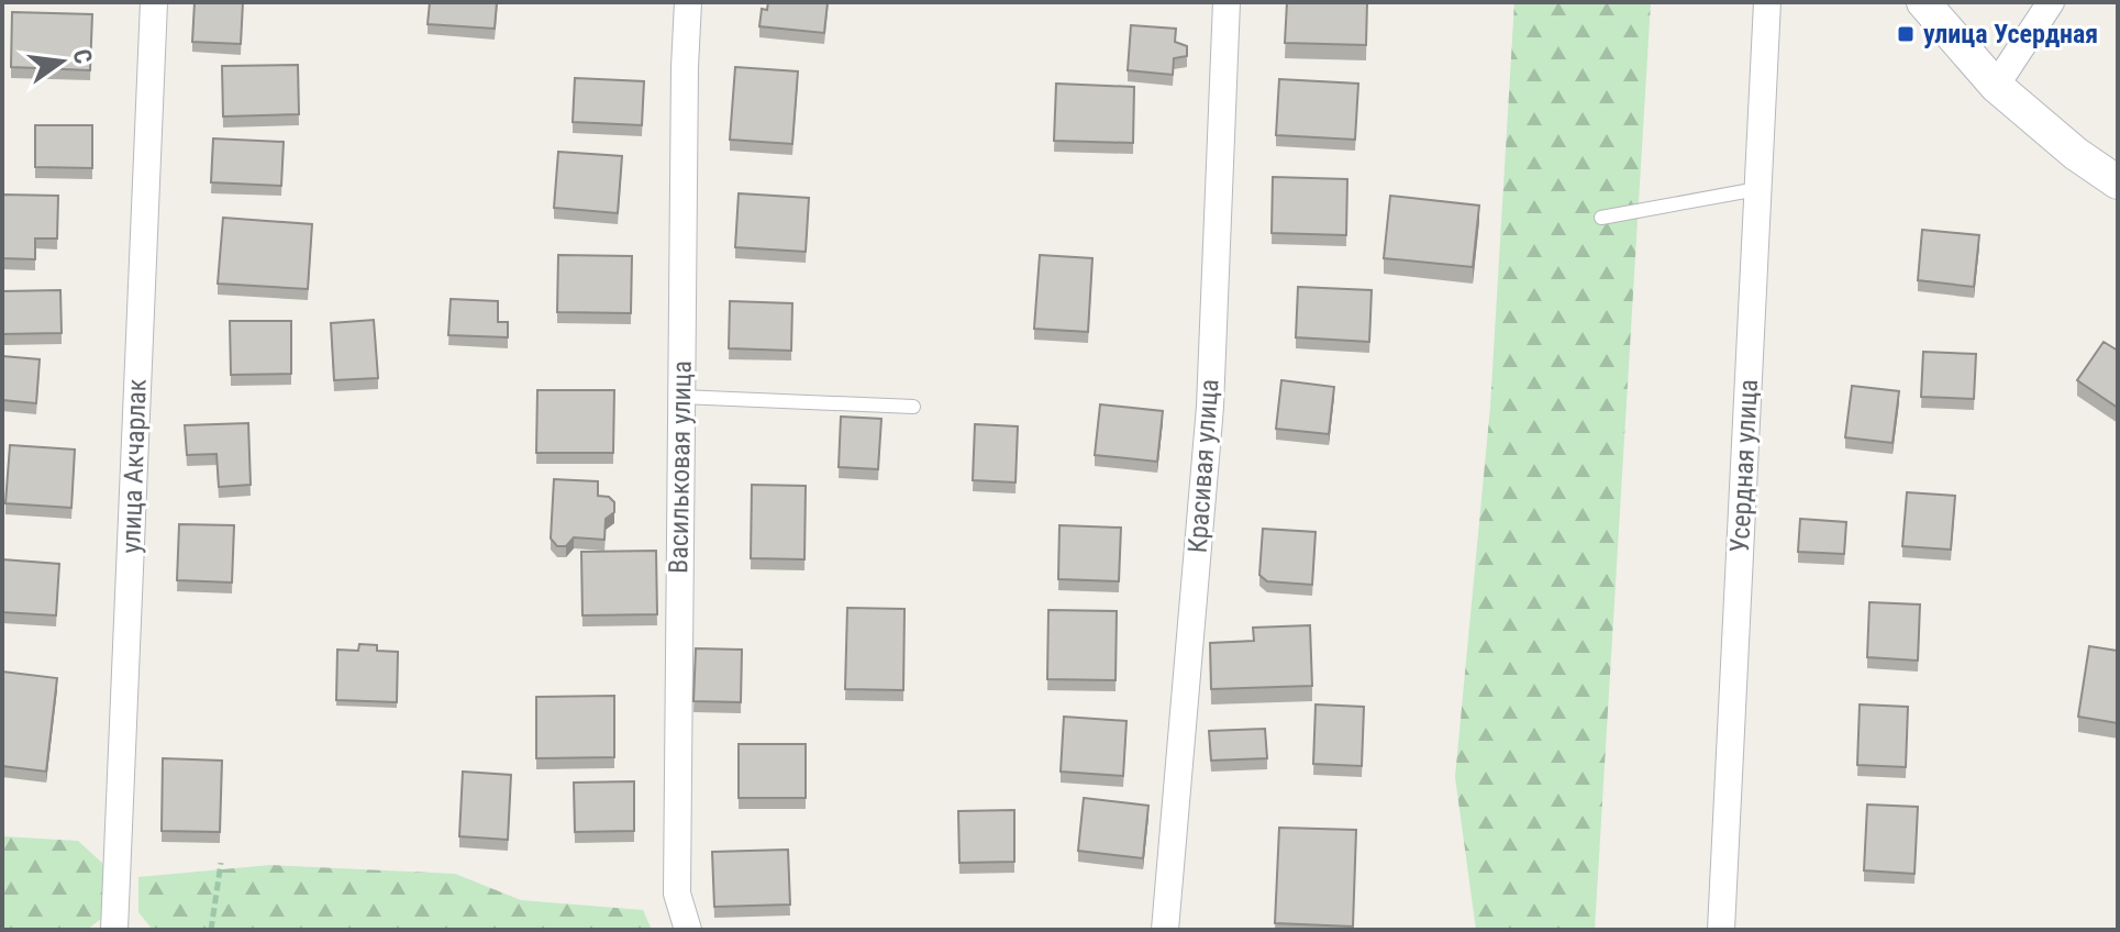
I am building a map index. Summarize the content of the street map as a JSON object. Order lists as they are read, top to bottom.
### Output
{
  "streets": {
    "street": [
      "улица Акчарлак",
      "Красивая улица",
      "Усердная улица",
      "Васильковая улица"
    ]
  },
  "places": {
    "transit": ["улица Усердная"]
  },
  "north": "right"
}
